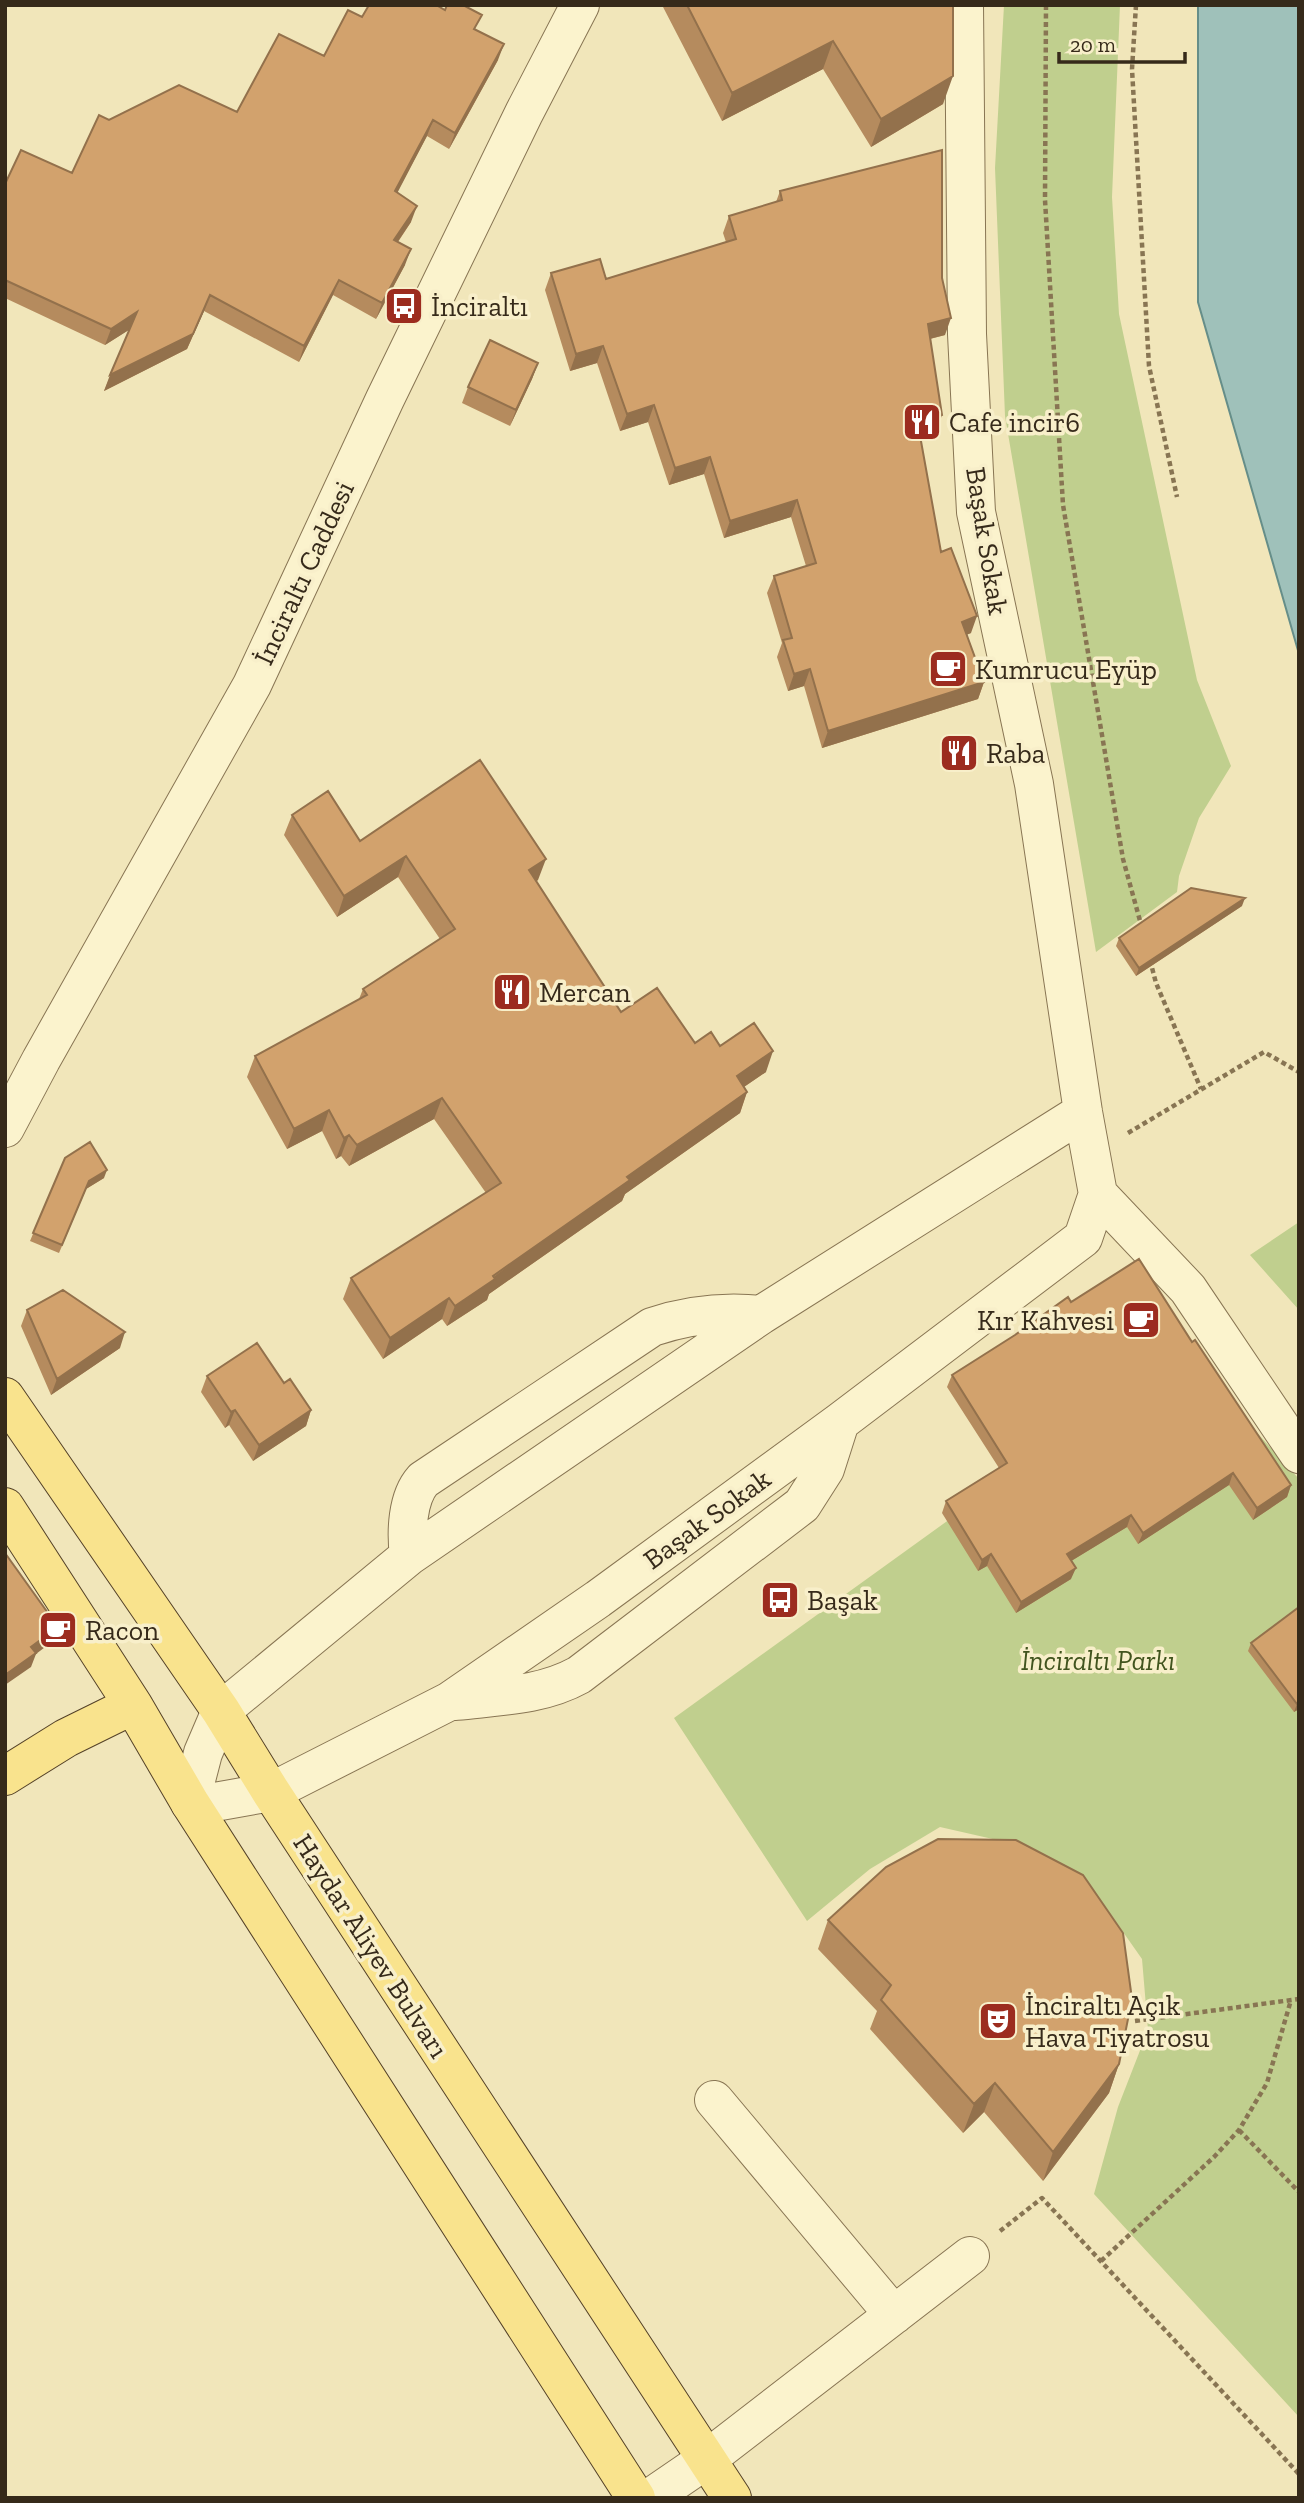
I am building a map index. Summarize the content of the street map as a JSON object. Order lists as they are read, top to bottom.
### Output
{
  "streets": {
    "main road": ["Haydar Aliyev Bulvarı"],
    "street": ["Başak Sokak", "İnciraltı Caddesi"]
  },
  "crossings": [
    ["Başak Sokak", "Haydar Aliyev Bulvarı"]
  ],
  "parks": ["İnciraltı Parkı"],
  "places": {
    "bus stop": ["İnciraltı", "Başak"],
    "restaurant": ["Cafe incir6", "Raba", "Mercan"],
    "cafe": ["Kumrucu Eyüp", "Kır Kahvesi", "Racon"],
    "theatre": ["İnciraltı Açık Hava Tiyatrosu"]
  },
  "scale_bar": "20 m"
}
